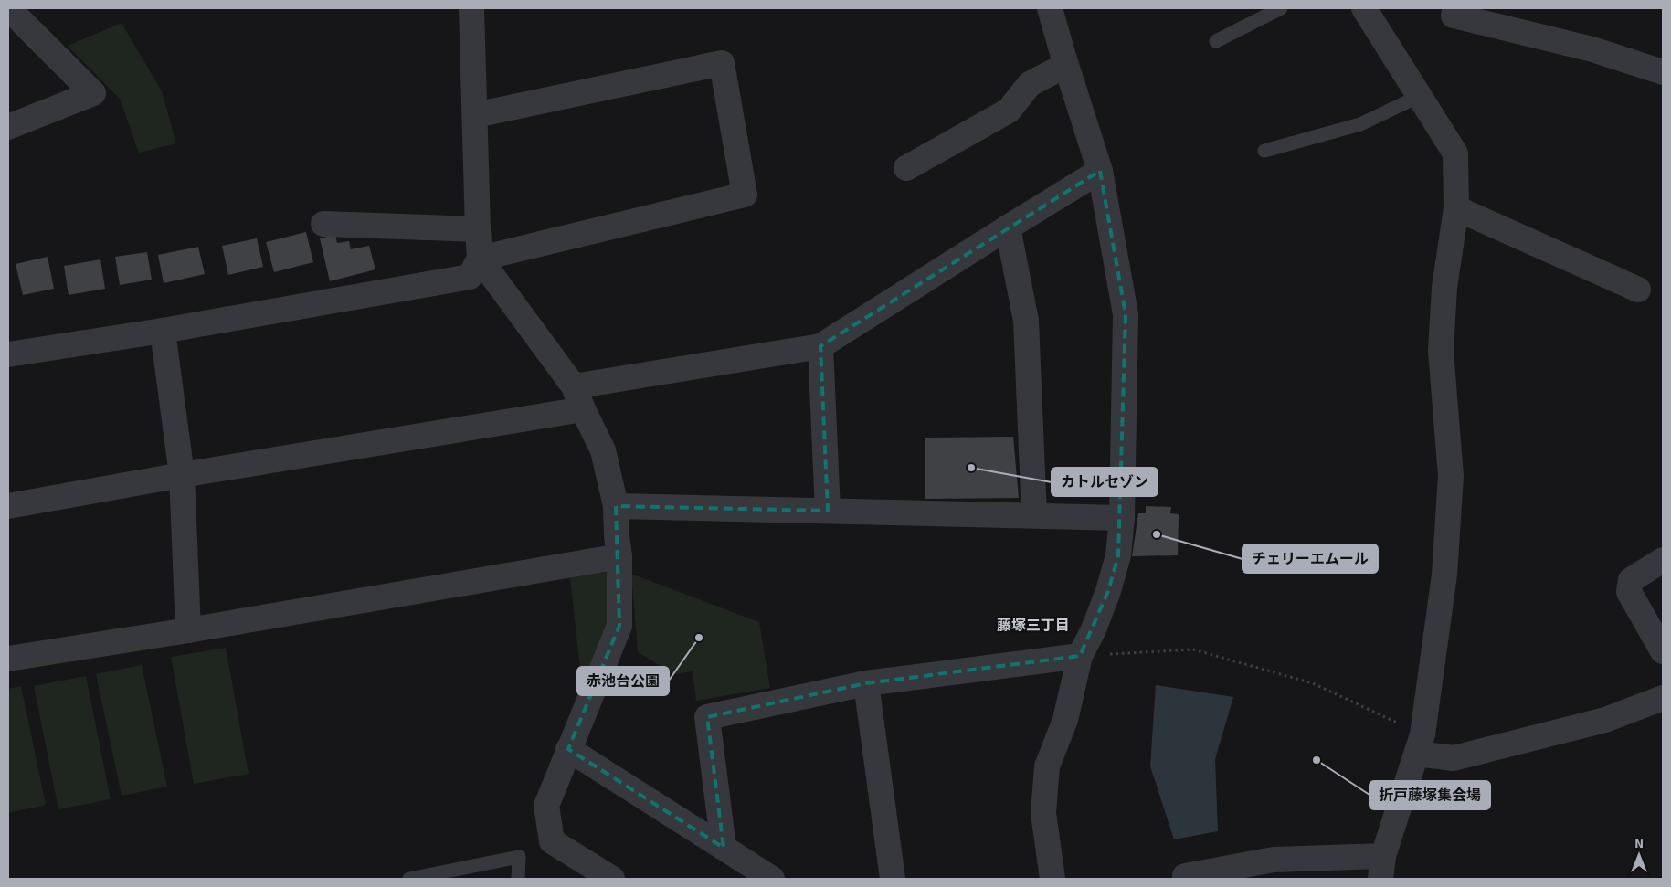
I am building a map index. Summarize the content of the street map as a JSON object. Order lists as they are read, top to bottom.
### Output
{
  "districts": ["藤塚三丁目"],
  "places": [
    "カトルセゾン",
    "チェリーエムール",
    "赤池台公園",
    "折戸藤塚集会場"
  ],
  "north": "top"
}
